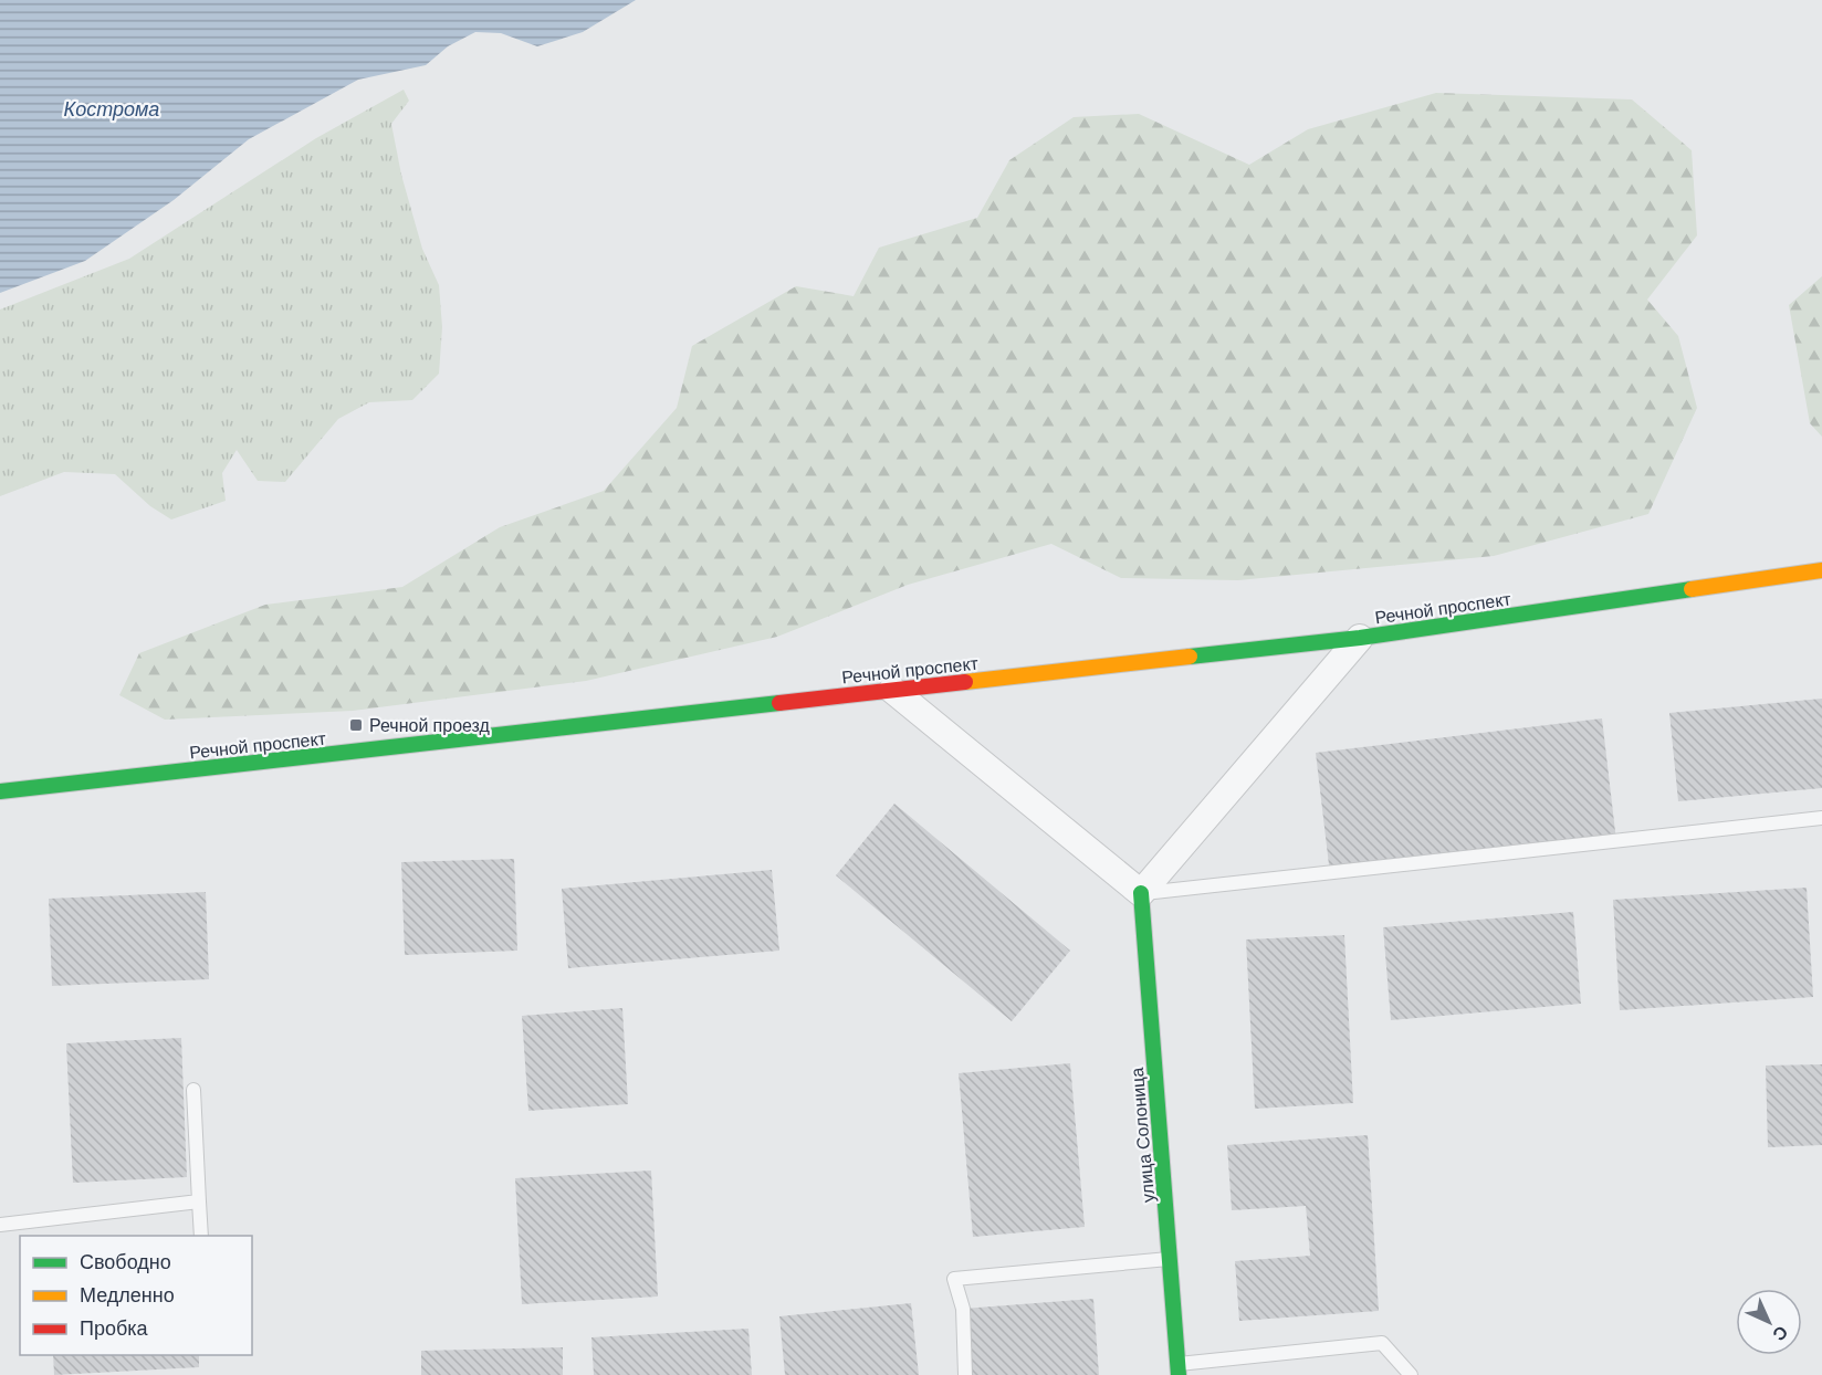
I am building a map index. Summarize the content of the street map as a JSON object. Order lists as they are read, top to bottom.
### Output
{
  "streets": {
    "street": ["Речной проспект", "улица Солоница"]
  },
  "water": ["Кострома"],
  "places": {
    "transit": ["Речной проезд"]
  },
  "legend": ["Свободно", "Медленно", "Пробка"],
  "north": "bottom right"
}
